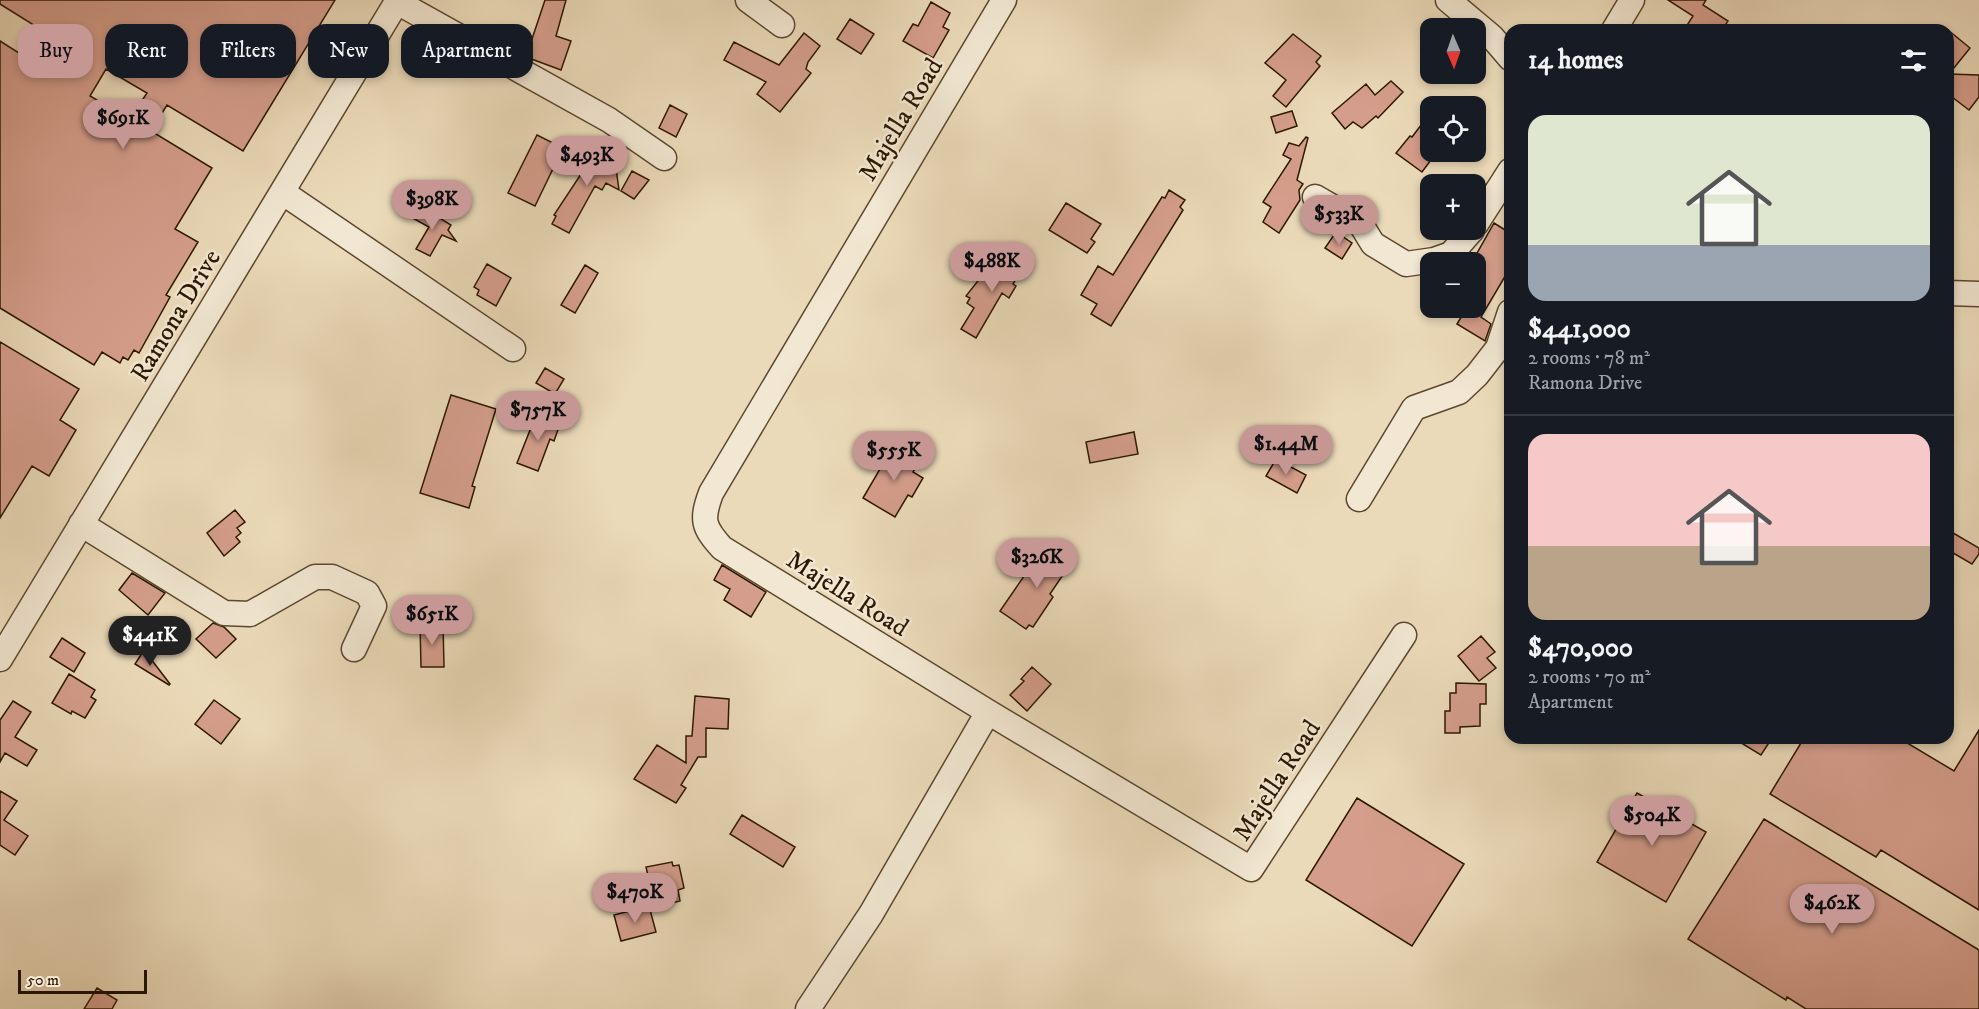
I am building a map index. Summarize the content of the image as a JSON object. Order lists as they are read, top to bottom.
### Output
{
  "streets": {
    "street": ["Majella Road", "Ramona Drive"]
  },
  "scale_bar": "50 m",
  "north": "bottom",
  "page": {
    "map_buttons": ["+", "−"],
    "chip": [
      "Buy",
      "Rent",
      "Filters",
      "New",
      "Apartment"
    ],
    "heading": "14 homes",
    "list": [
      {
        "name": "$441,000",
        "note": "2 rooms · 78 m² · Ramona Drive"
      },
      {
        "name": "$470,000",
        "note": "2 rooms · 70 m² · Apartment"
      }
    ],
    "price": [
      "$691K",
      "$493K",
      "$398K",
      "$533K",
      "$488K",
      "$757K",
      "$1.44M",
      "$555K",
      "$326K",
      "$651K",
      "$441K",
      "$504K",
      "$470K",
      "$462K"
    ],
    "scale": "50 m"
  }
}
